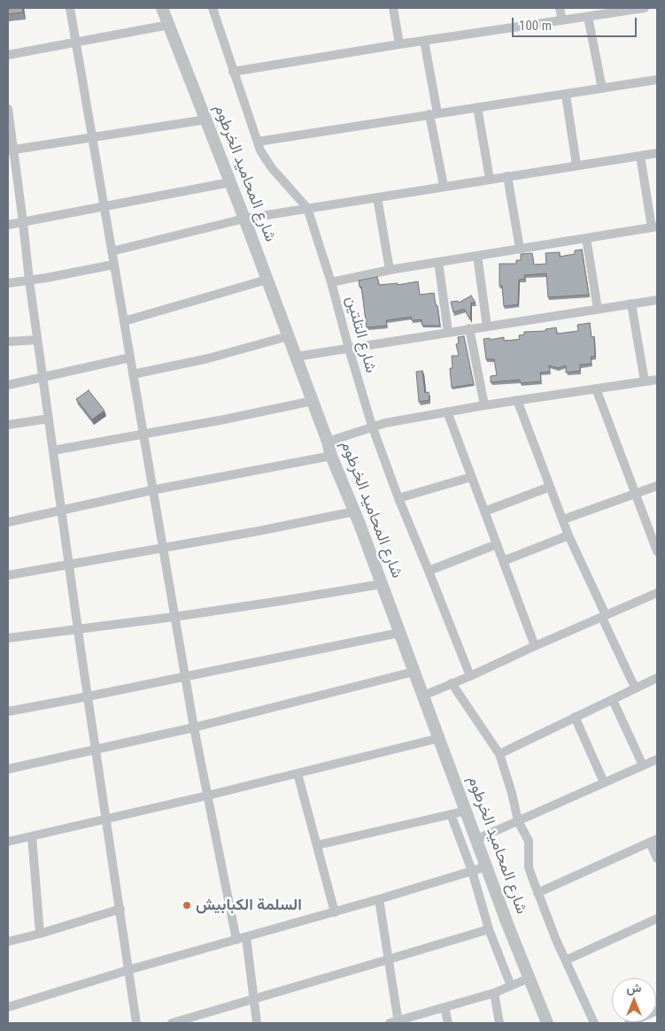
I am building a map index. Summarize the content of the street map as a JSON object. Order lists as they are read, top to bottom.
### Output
{
  "streets": {
    "street": ["شارع المحاميد الخرطوم", "شارع التلتين"]
  },
  "places": ["السلمة الكبابيش"],
  "scale_bar": "100 m",
  "north": "top"
}
